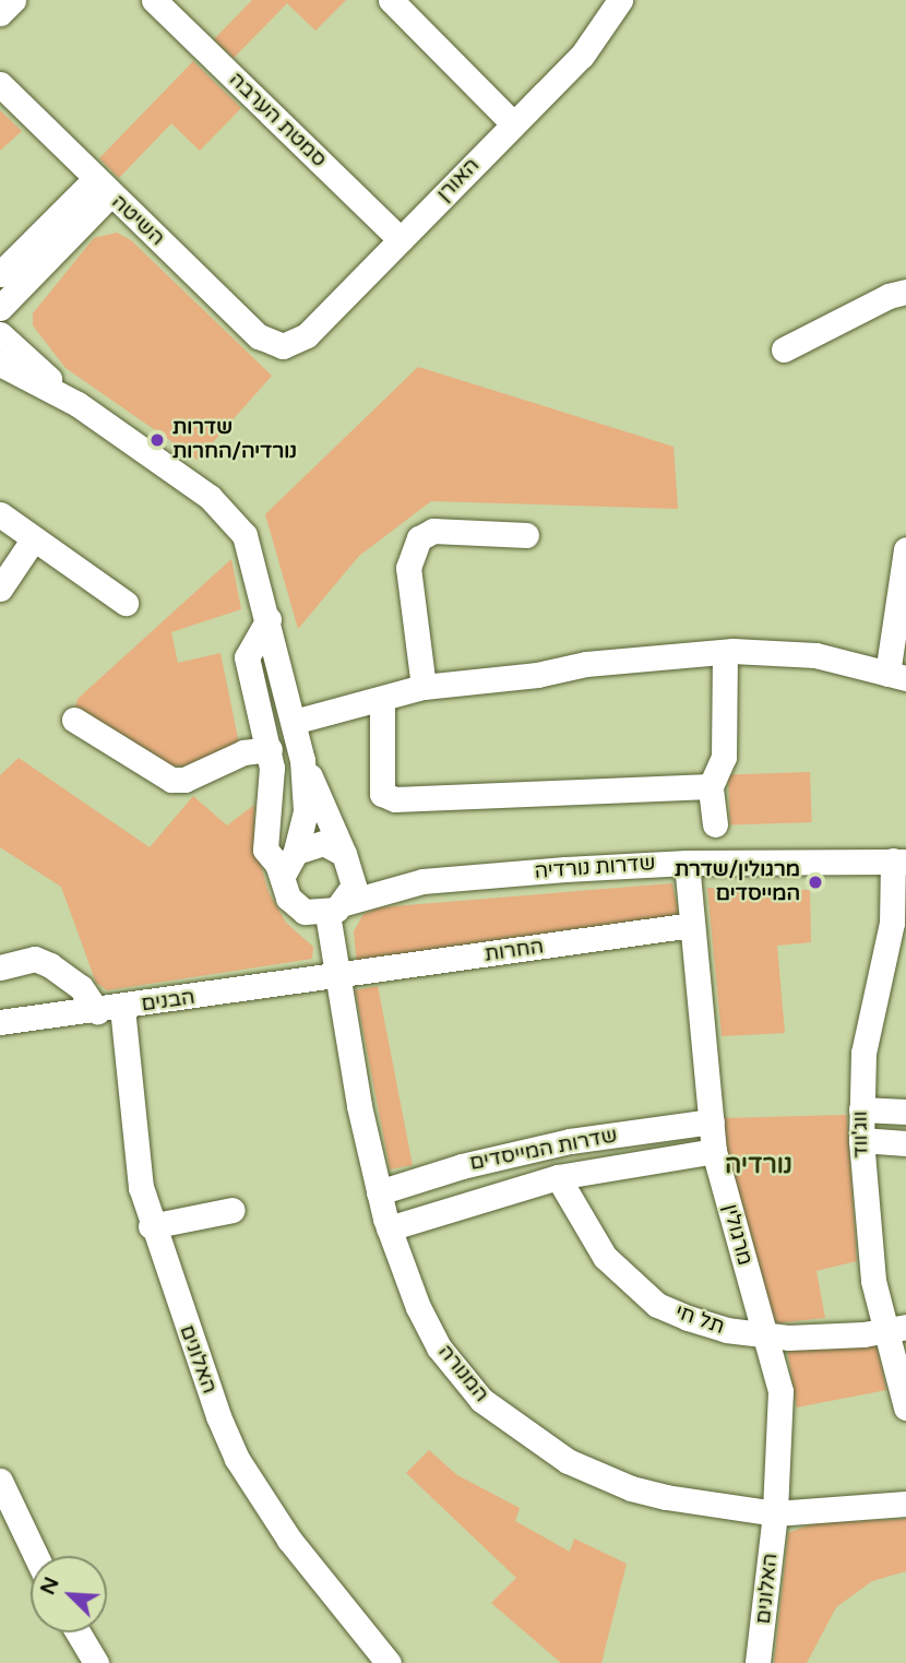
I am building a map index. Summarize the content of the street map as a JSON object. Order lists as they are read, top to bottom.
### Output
{
  "streets": {
    "street": [
      "סמטת הערבה",
      "האורן",
      "השיטה",
      "שדרות נורדיה",
      "החרות",
      "הבנים",
      "ווג'ווד",
      "שדרות המייסדים",
      "מרגולין",
      "תל חי",
      "האלונים",
      "המנורה"
    ]
  },
  "crossings": [
    ["סמטת הערבה", "האורן"],
    ["האורן", "השיטה"],
    ["שדרות נורדיה", "ווג'ווד"],
    ["שדרות נורדיה", "מרגולין"],
    ["שדרות נורדיה", "המנורה"],
    ["החרות", "הבנים"],
    ["החרות", "מרגולין"],
    ["החרות", "המנורה"],
    ["הבנים", "האלונים"],
    ["הבנים", "המנורה"],
    ["ווג'ווד", "תל חי"],
    ["שדרות המייסדים", "מרגולין"],
    ["שדרות המייסדים", "תל חי"],
    ["שדרות המייסדים", "המנורה"],
    ["מרגולין", "תל חי"],
    ["מרגולין", "האלונים"],
    ["מרגולין", "המנורה"],
    ["האלונים", "המנורה"]
  ],
  "districts": ["נורדיה"],
  "places": ["שדרות נורדיה/החרות", "מרגולין/שדרת המייסדים"],
  "north": "top left"
}
